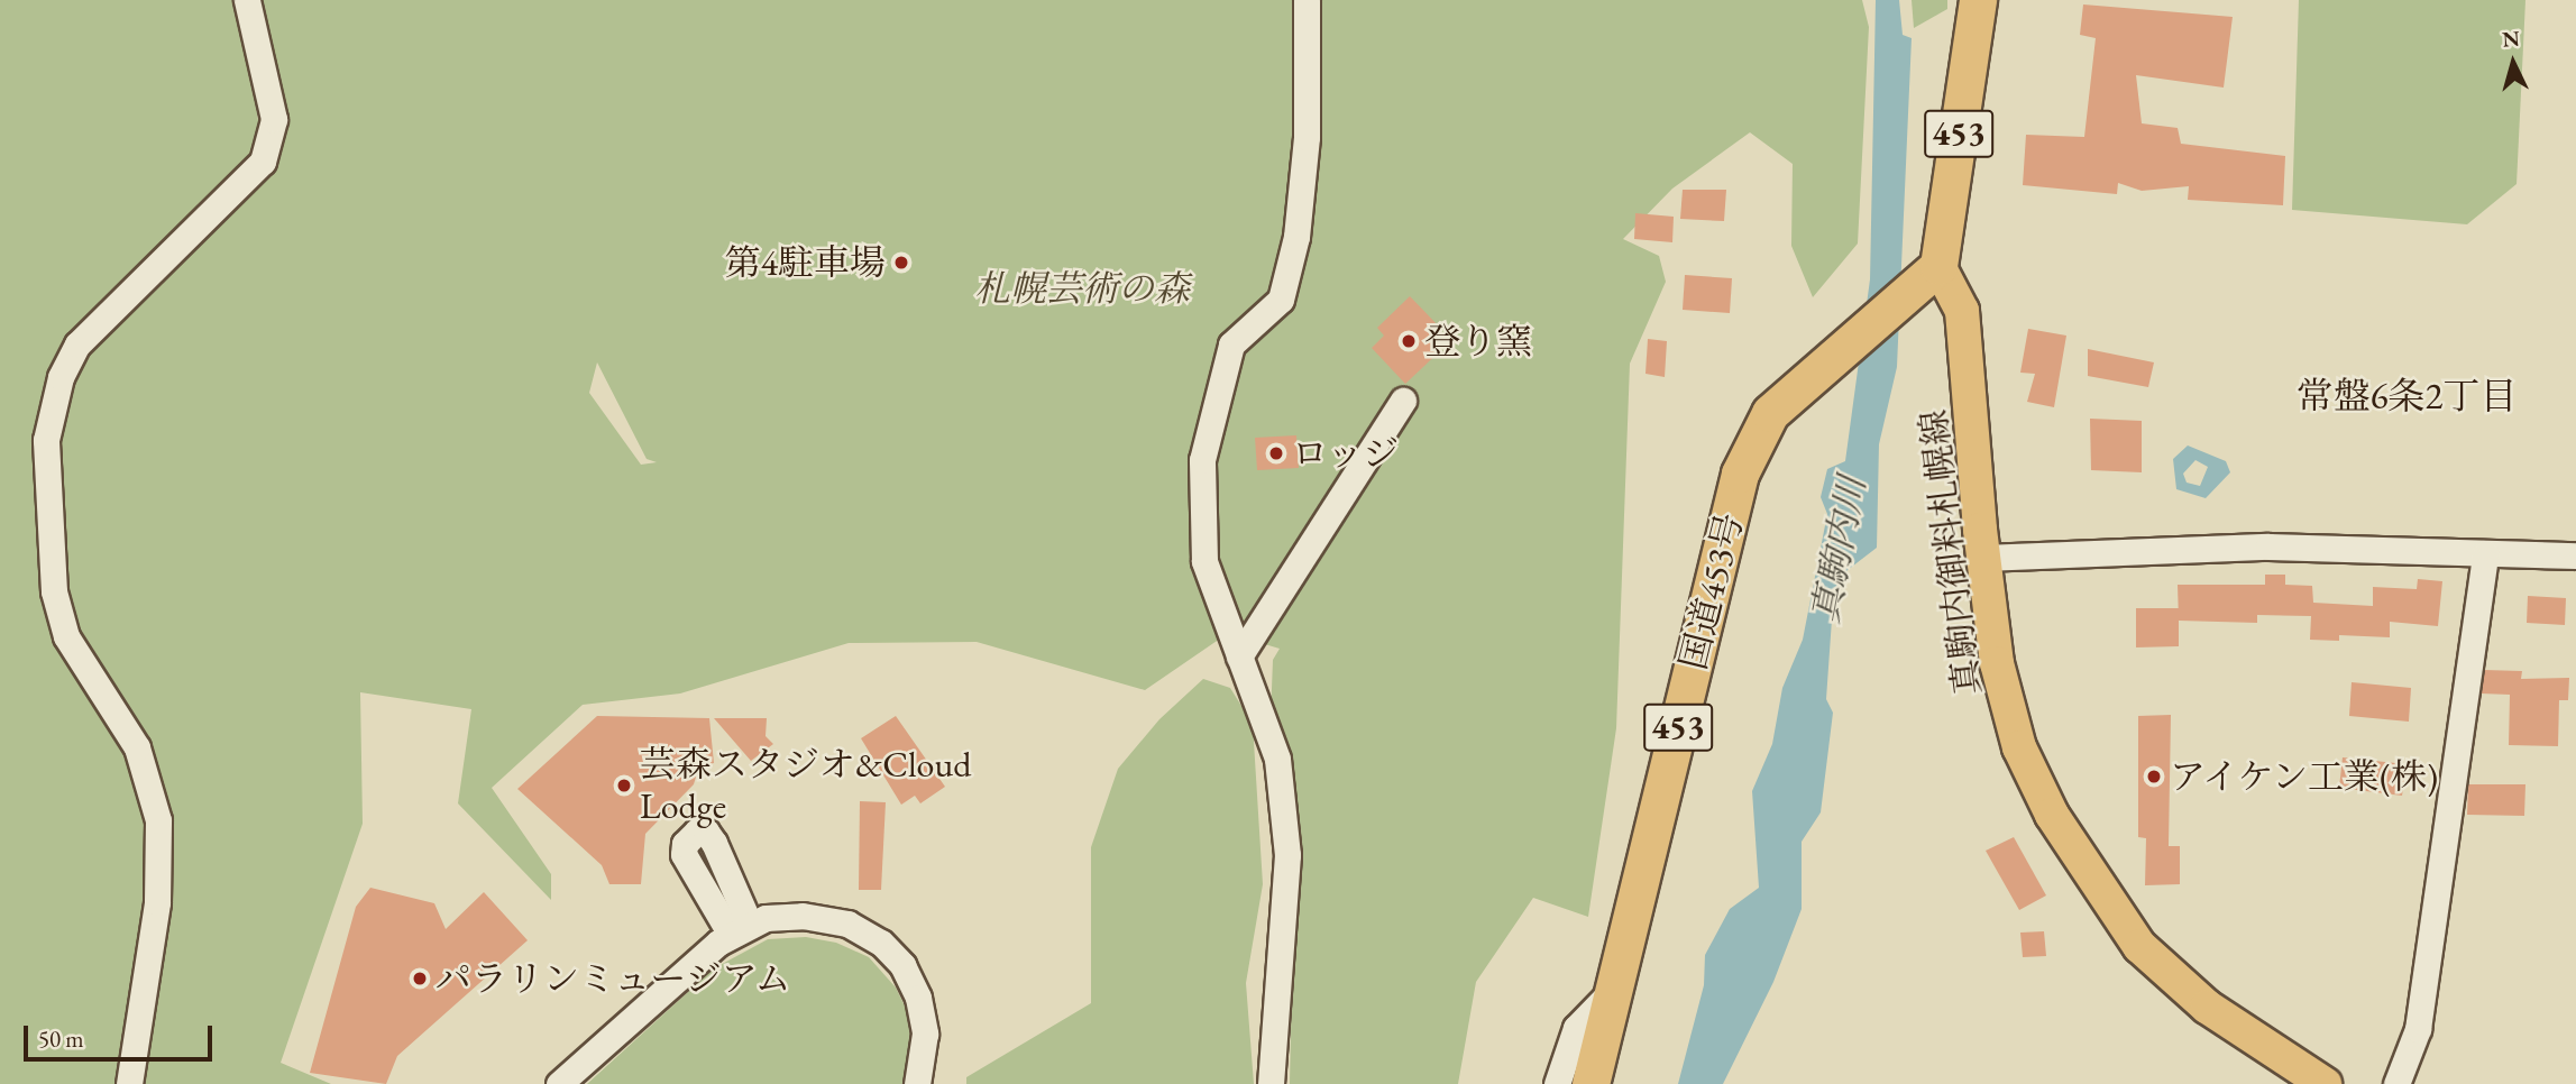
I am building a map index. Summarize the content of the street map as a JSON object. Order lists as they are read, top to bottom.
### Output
{
  "streets": {
    "highway": ["453", "国道453号"],
    "main road": ["真駒内御料札幌線"]
  },
  "crossings": [
    ["453", "真駒内御料札幌線"],
    ["453", "国道453号"],
    ["真駒内御料札幌線", "国道453号"]
  ],
  "districts": ["常盤6条2丁目"],
  "water": ["真駒内川"],
  "parks": ["札幌芸術の森"],
  "places": [
    "第4駐車場",
    "登り窯",
    "ロッジ",
    "アイケン工業(株)",
    "芸森スタジオ&Cloud Lodge",
    "パラリンミュージアム"
  ],
  "scale_bar": "50 m",
  "north": "top"
}
